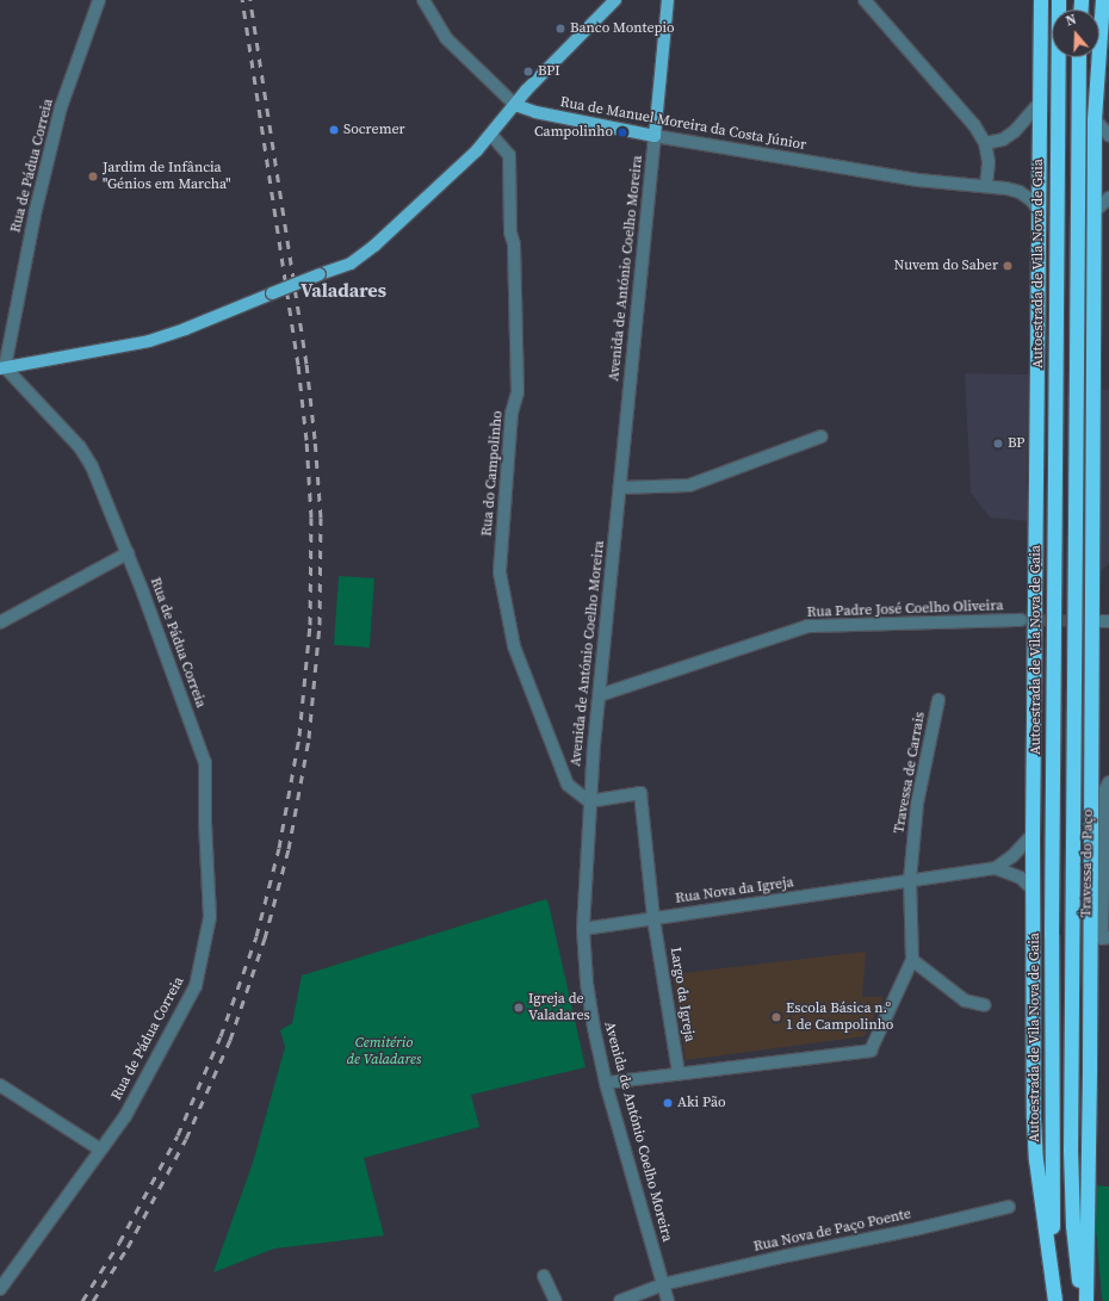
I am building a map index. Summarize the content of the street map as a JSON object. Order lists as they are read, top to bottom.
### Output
{
  "streets": {
    "highway": ["Autoestrada de Vila Nova de Gaia"],
    "main road": ["Rua de Manuel Moreira da Costa Júnior", "Avenida de António Coelho Moreira"],
    "street": [
      "Rua de Pádua Correia",
      "Rua do Campolinho",
      "Rua Padre José Coelho Oliveira",
      "Travessa de Carrais",
      "Travessa do Paço",
      "Rua Nova da Igreja",
      "Largo da Igreja",
      "Rua Nova de Paço Poente"
    ]
  },
  "crossings": [
    ["Rua de Manuel Moreira da Costa Júnior", "Avenida de António Coelho Moreira"],
    ["Avenida de António Coelho Moreira", "Rua do Campolinho"],
    ["Avenida de António Coelho Moreira", "Rua Padre José Coelho Oliveira"],
    ["Avenida de António Coelho Moreira", "Rua Nova de Paço Poente"],
    ["Travessa de Carrais", "Rua Nova da Igreja"],
    ["Rua Nova da Igreja", "Largo da Igreja"]
  ],
  "districts": ["Valadares"],
  "parks": ["Cemitério de Valadares"],
  "places": [
    "Banco Montepio",
    "BPI",
    "Socremer",
    "Campolinho",
    "Jardim de Infância \"Génios em Marcha\"",
    "Nuvem do Saber",
    "BP",
    "Igreja de Valadares",
    "Escola Básica n.º 1 de Campolinho",
    "Aki Pão"
  ],
  "north": "top"
}
